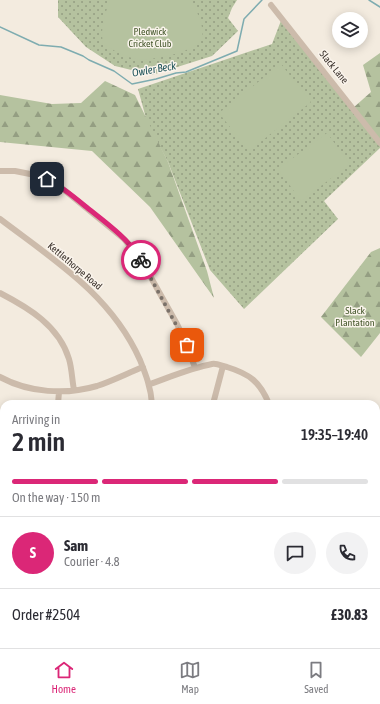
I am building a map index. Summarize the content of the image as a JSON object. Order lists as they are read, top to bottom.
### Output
{
  "streets": {
    "street": ["Slack Lane", "Kettlethorpe Road"]
  },
  "water": ["Owler Beck"],
  "parks": ["Pledwick Cricket Club", "Slack Plantation"],
  "page": {
    "heading": ["2 min", "Arriving in", "19:35–19:40"],
    "panel": [
      "Sam",
      "Courier · 4.8",
      "Order #2504",
      "£30.83"
    ],
    "bar": "On the way · 150 m",
    "round": "S",
    "tabs": ["Home", "Map", "Saved"]
  }
}
